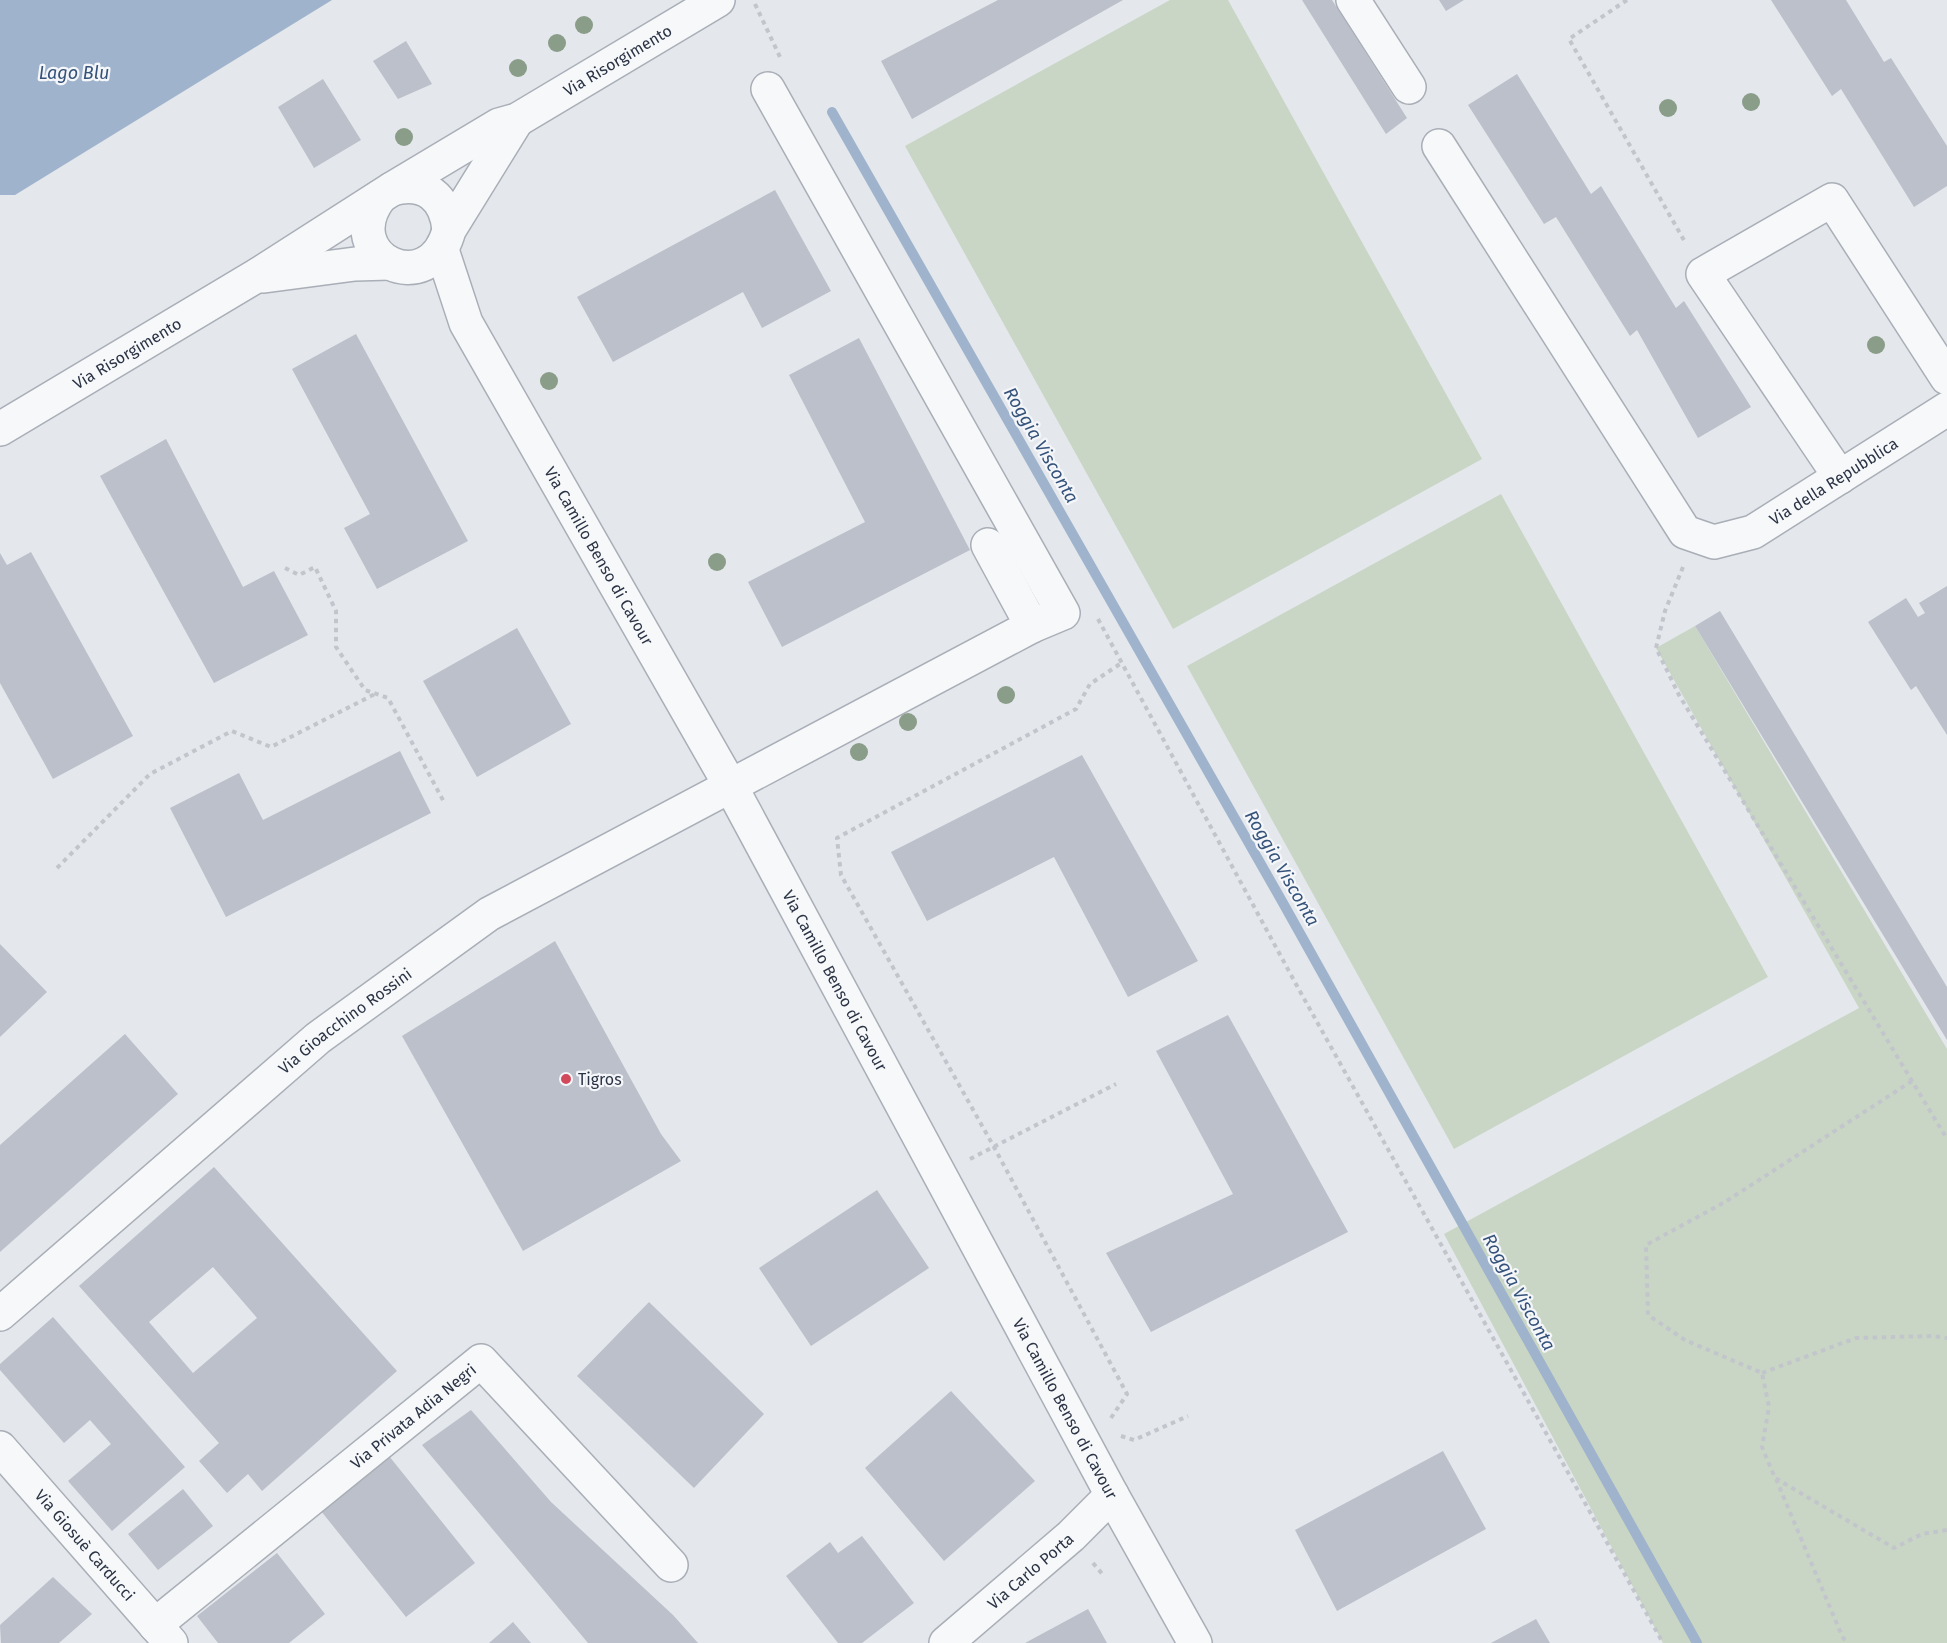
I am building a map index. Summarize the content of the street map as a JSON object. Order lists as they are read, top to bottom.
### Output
{
  "streets": {
    "street": [
      "Via Risorgimento",
      "Via della Repubblica",
      "Via Camillo Benso di Cavour",
      "Via Gioacchino Rossini",
      "Via Privata Adia Negri",
      "Via Giosuè Carducci",
      "Via Carlo Porta"
    ]
  },
  "crossings": [
    ["Via Risorgimento", "Via Camillo Benso di Cavour"],
    ["Via Camillo Benso di Cavour", "Via Gioacchino Rossini"],
    ["Via Camillo Benso di Cavour", "Via Carlo Porta"],
    ["Via Privata Adia Negri", "Via Giosuè Carducci"]
  ],
  "water": ["Lago Blu", "Roggia Visconta"],
  "places": ["Tigros"]
}
